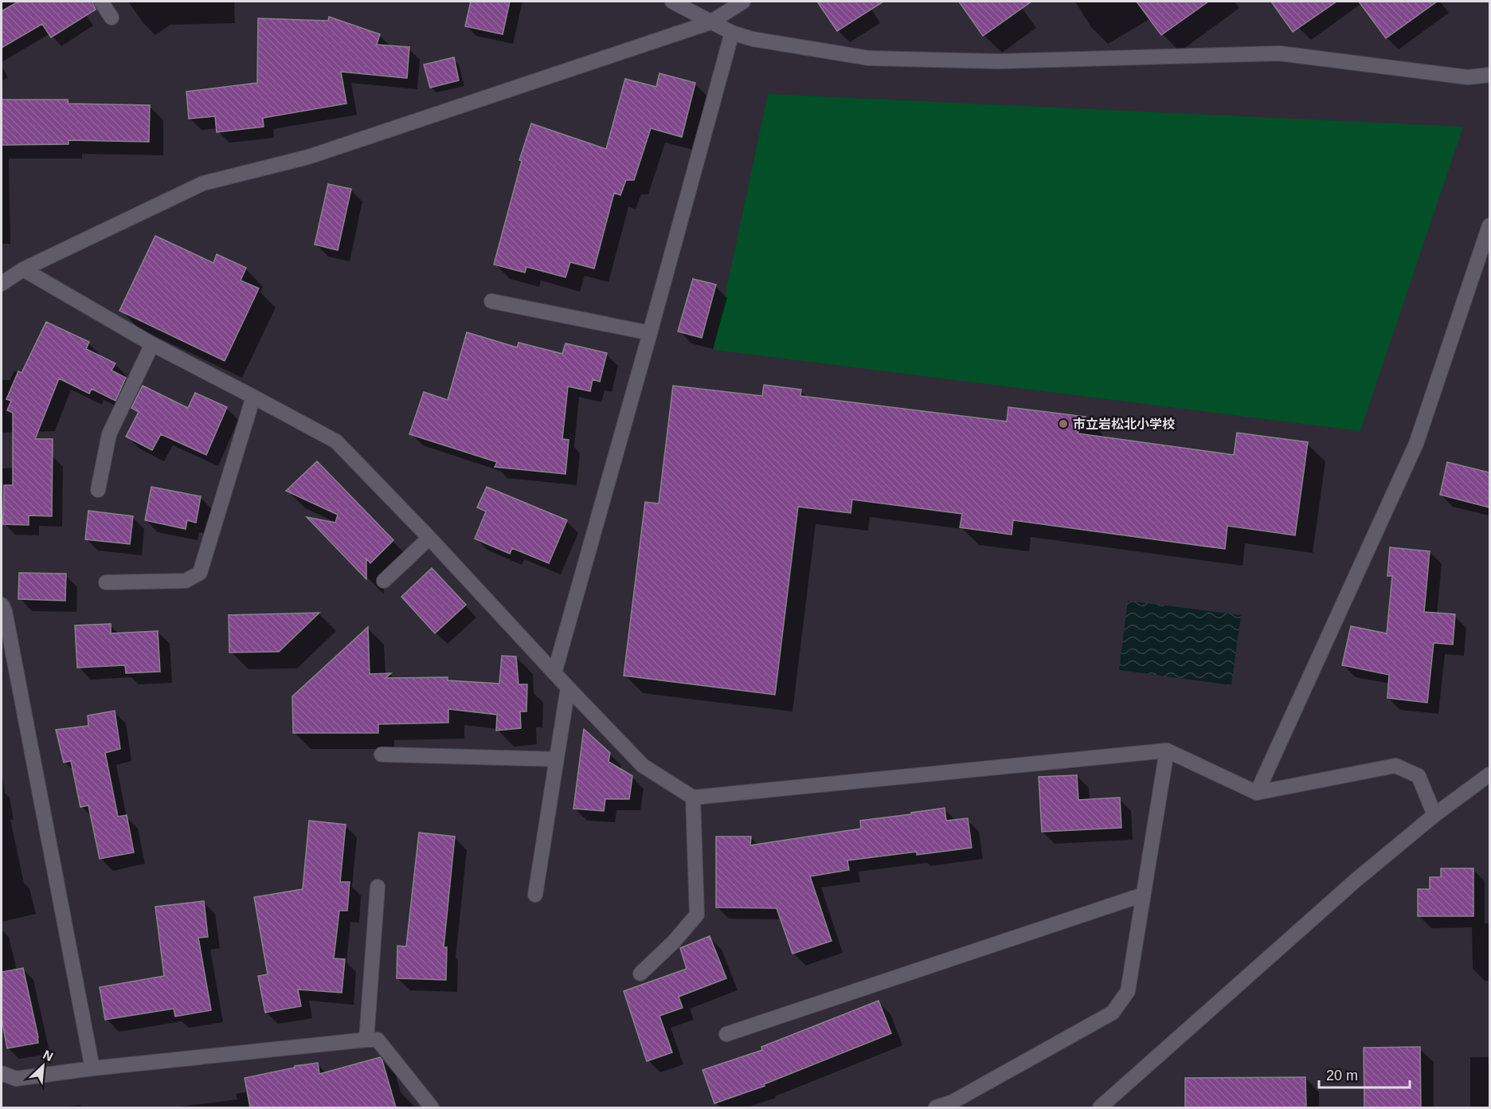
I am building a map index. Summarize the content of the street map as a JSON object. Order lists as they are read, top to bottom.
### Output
{
  "places": ["市立岩松北小学校"],
  "scale_bar": "20 m",
  "north": "top right"
}
